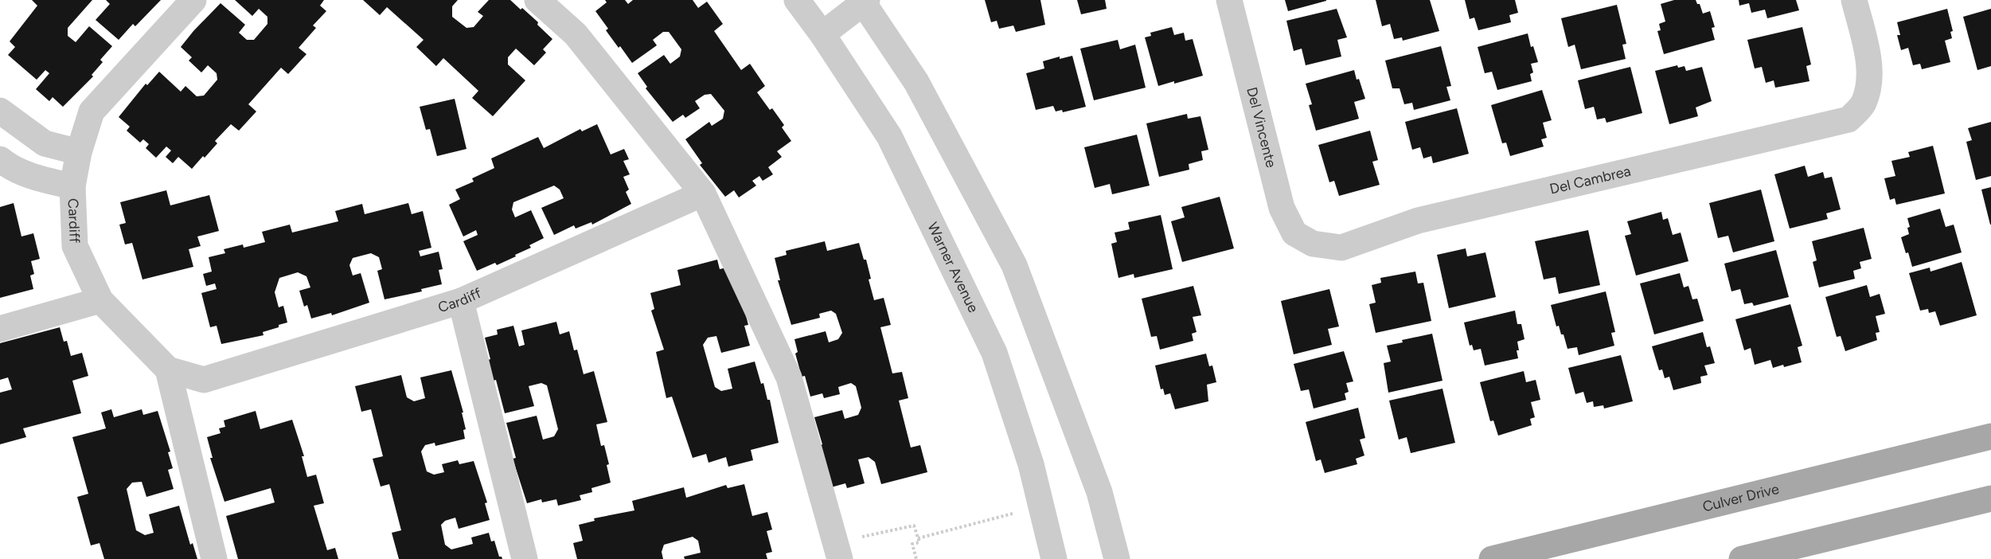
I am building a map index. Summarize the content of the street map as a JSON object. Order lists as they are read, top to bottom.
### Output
{
  "streets": {
    "main road": ["Culver Drive"],
    "street": [
      "Del Vincente",
      "Del Cambrea",
      "Cardiff",
      "Warner Avenue"
    ]
  },
  "crossings": [
    ["Del Vincente", "Del Cambrea"]
  ]
}
